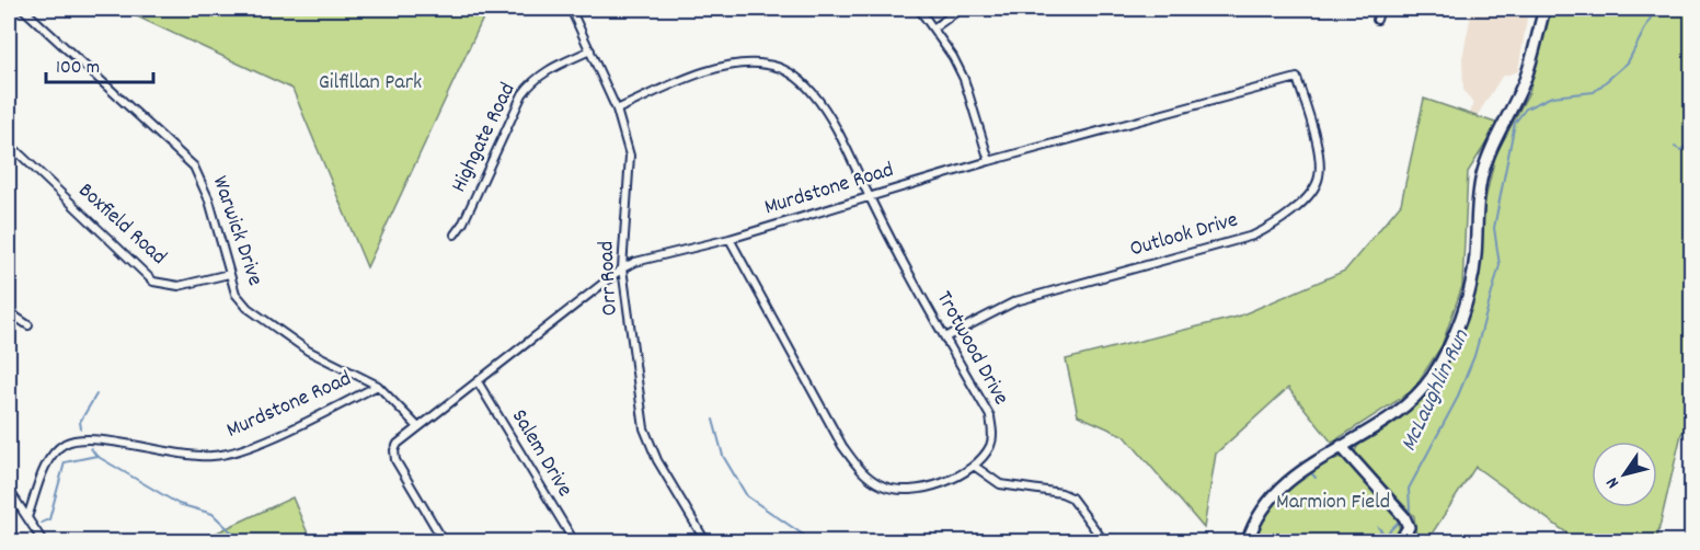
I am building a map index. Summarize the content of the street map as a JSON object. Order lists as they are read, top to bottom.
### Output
{
  "streets": {
    "street": [
      "Highgate Road",
      "Murdstone Road",
      "Boxfield Road",
      "Warwick Drive",
      "Outlook Drive",
      "Orr Road",
      "Trotwood Drive",
      "Salem Drive"
    ]
  },
  "crossings": [
    ["Highgate Road", "Orr Road"],
    ["Murdstone Road", "Warwick Drive"],
    ["Murdstone Road", "Outlook Drive"],
    ["Murdstone Road", "Orr Road"],
    ["Murdstone Road", "Trotwood Drive"],
    ["Murdstone Road", "Salem Drive"],
    ["Boxfield Road", "Warwick Drive"],
    ["Outlook Drive", "Trotwood Drive"],
    ["Orr Road", "Trotwood Drive"]
  ],
  "water": ["McLaughlin Run"],
  "parks": ["Gilfillan Park", "Marmion Field"],
  "scale_bar": "100 m",
  "north": "bottom left"
}
